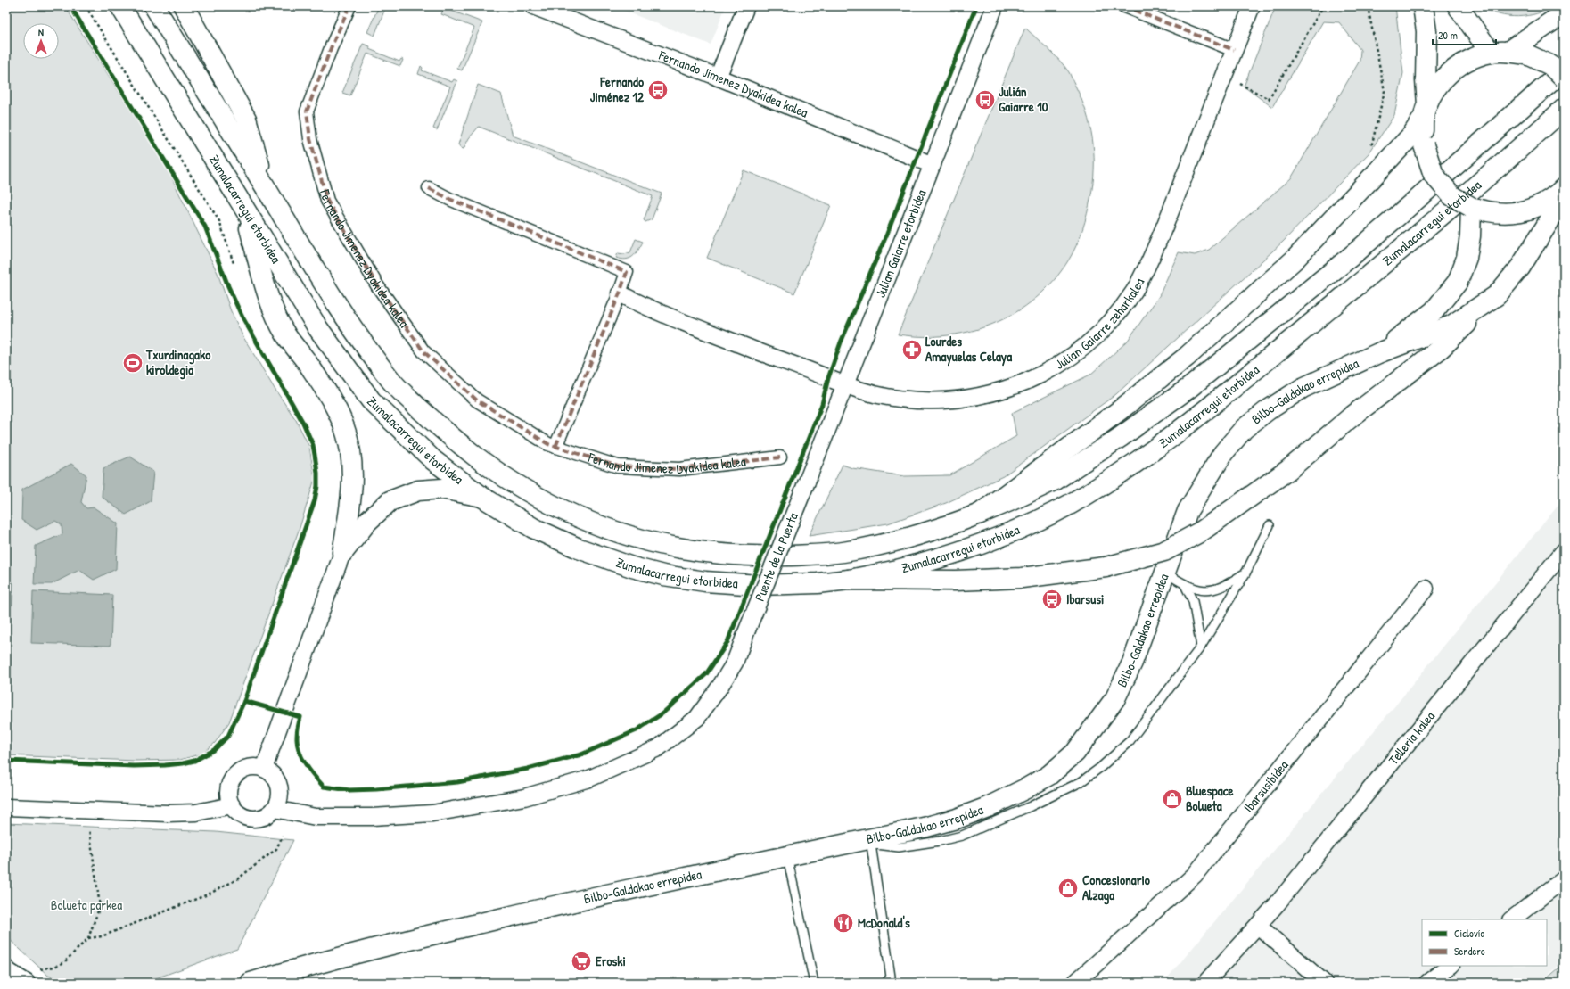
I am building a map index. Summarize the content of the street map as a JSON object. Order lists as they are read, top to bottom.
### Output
{
  "streets": {
    "main road": ["Zumalacarregui etorbidea", "Bilbo-Galdakao errepidea"],
    "street": [
      "Fernando Jimenez Dyakidea kalea",
      "Julian Gaiarre etorbidea",
      "Julian Gaiarre zeharkalea",
      "Puente de la Puerta",
      "Telleria kalea",
      "Ibarsusibidea"
    ]
  },
  "crossings": [
    ["Fernando Jimenez Dyakidea kalea", "Julian Gaiarre etorbidea"],
    ["Julian Gaiarre etorbidea", "Julian Gaiarre zeharkalea"],
    ["Julian Gaiarre etorbidea", "Puente de la Puerta"]
  ],
  "parks": ["Bolueta parkea"],
  "places": {
    "bus stop": ["Fernando Jiménez 12", "Julián Gaiarre 10", "Ibarsusi"],
    "pharmacy": ["Lourdes Amayuelas Celaya"],
    "sports": ["Txurdinagako kiroldegia"],
    "shop": ["Bluespace Bolueta", "Concesionario Alzaga"],
    "restaurant": ["McDonald's"],
    "supermarket": ["Eroski"]
  },
  "legend": ["Ciclovía", "Sendero"],
  "scale_bar": "20 m",
  "north": "top"
}
